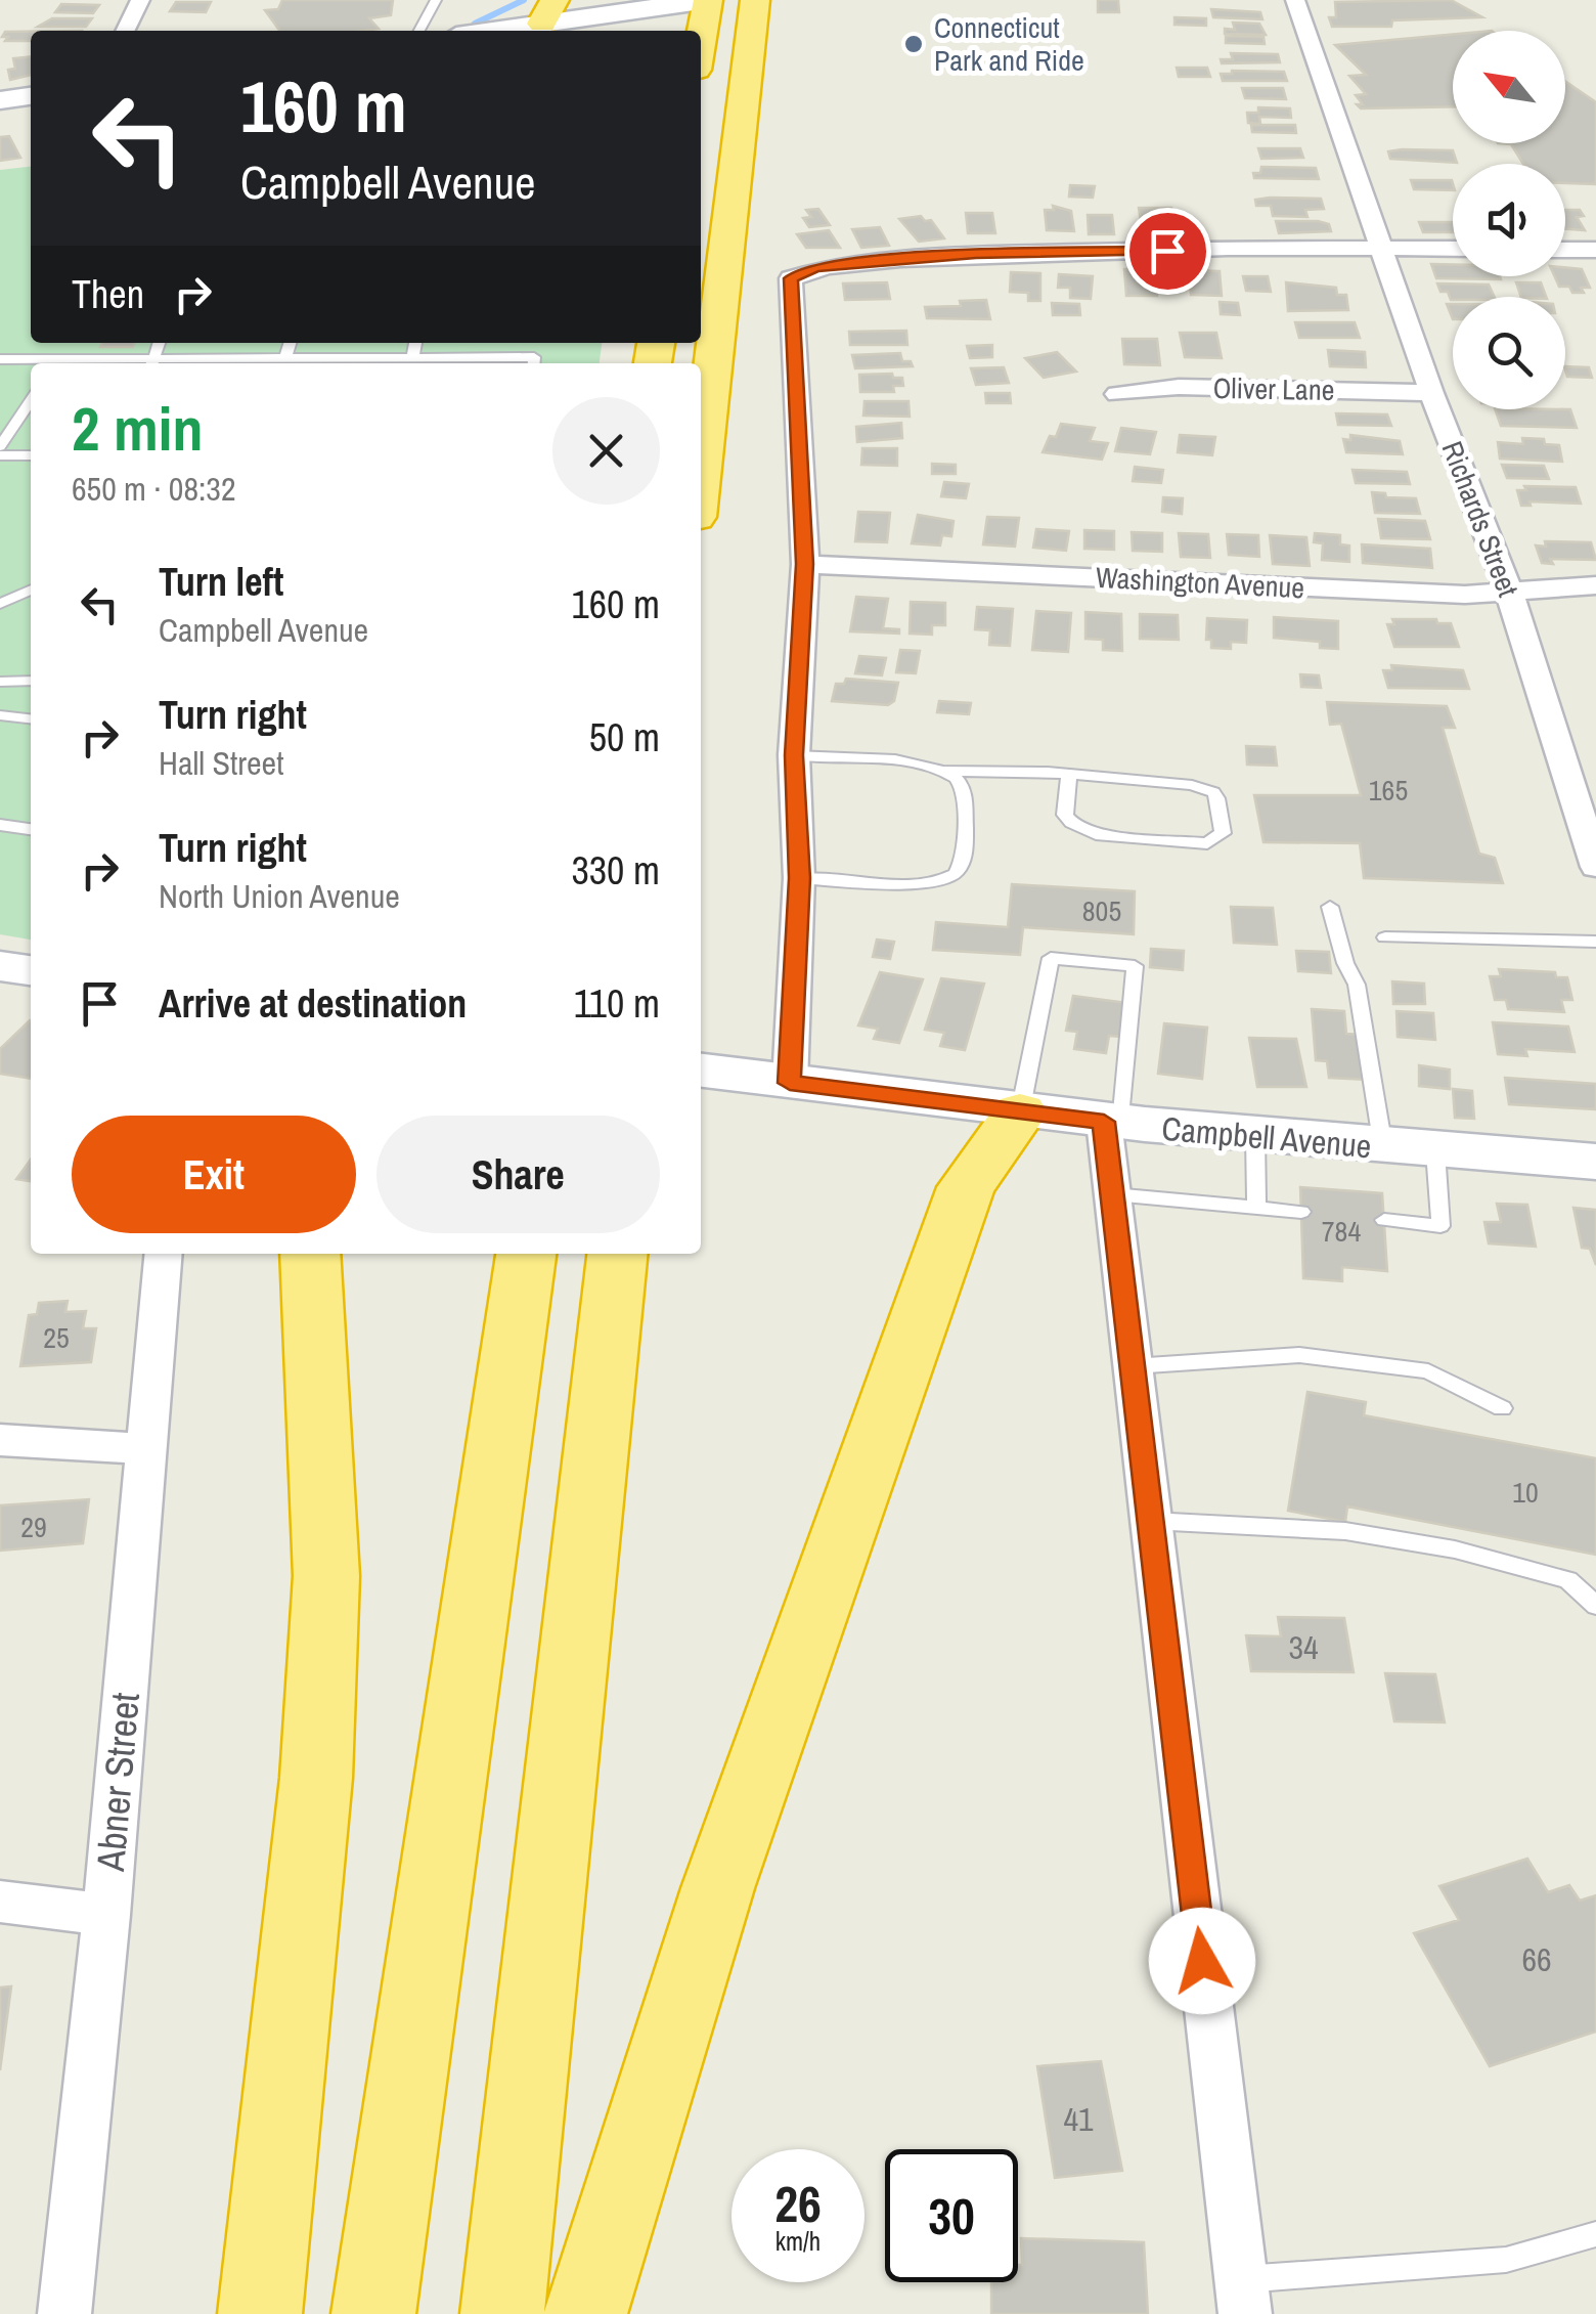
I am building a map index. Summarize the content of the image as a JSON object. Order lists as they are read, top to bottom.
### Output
{
  "streets": {
    "main road": ["Campbell Avenue"],
    "street": [
      "Oliver Lane",
      "Richards Street",
      "Washington Avenue",
      "Abner Street"
    ]
  },
  "crossings": [
    ["Oliver Lane", "Richards Street"],
    ["Richards Street", "Washington Avenue"]
  ],
  "places": ["Connecticut Park and Ride"],
  "house_numbers": [
    "165",
    "805",
    "784",
    "25",
    "10",
    "29",
    "34",
    "66",
    "41"
  ],
  "north": "top left",
  "page": {
    "turn": ["160 m", "Campbell Avenue"],
    "then": "Then",
    "heading": ["2 min", "650 m · 08:32"],
    "list": [
      {
        "name": "Turn left",
        "note": "Campbell Avenue",
        "value": "160 m"
      },
      {
        "name": "Turn right",
        "note": "Hall Street",
        "value": "50 m"
      },
      {
        "name": "Turn right",
        "note": "North Union Avenue",
        "value": "330 m"
      },
      {
        "name": "Arrive at destination",
        "value": "110 m"
      }
    ],
    "buttons": ["Exit", "Share"],
    "speed": "26 km/h",
    "limit": "30"
  }
}
